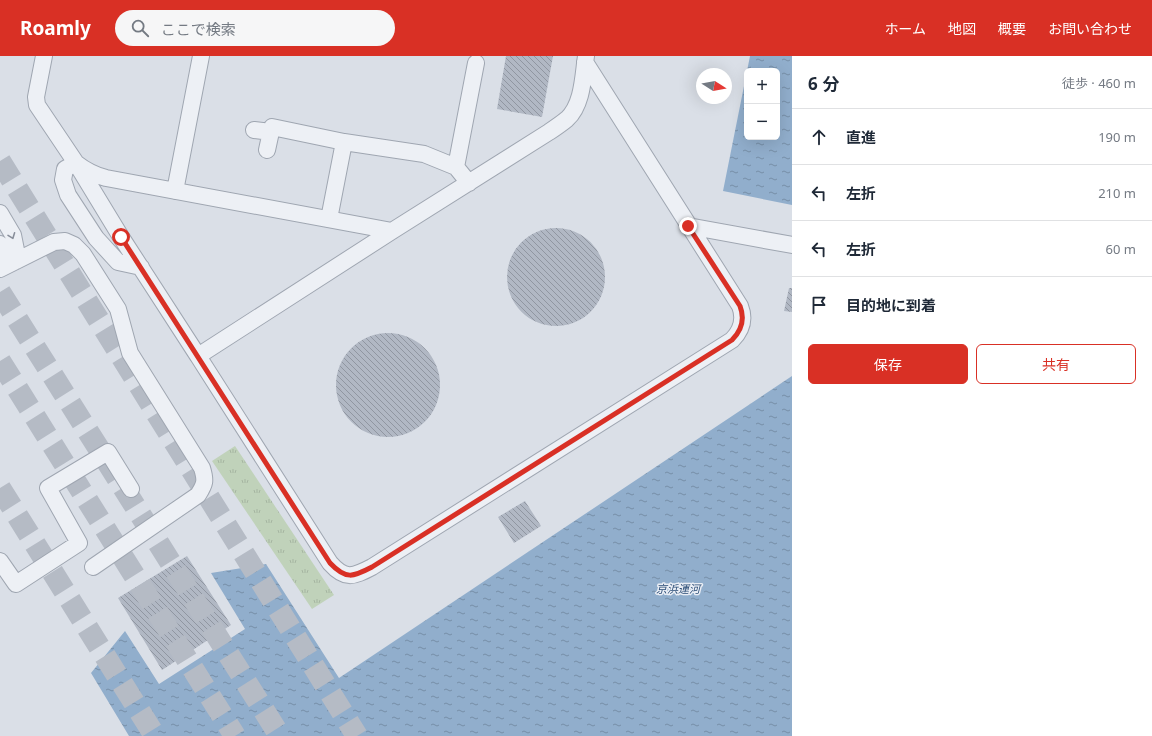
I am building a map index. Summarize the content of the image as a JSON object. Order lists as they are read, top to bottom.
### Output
{
  "water": ["京浜運河"],
  "north": "right",
  "page": {
    "header": "Roamly",
    "search": "ここで検索",
    "nav": [
      "ホーム",
      "地図",
      "概要",
      "お問い合わせ"
    ],
    "heading": ["6 分", "徒歩 · 460 m"],
    "map_buttons": ["+", "−"],
    "list": [
      ["直進", "190 m"],
      ["左折", "210 m"],
      ["左折", "60 m"],
      "目的地に到着"
    ],
    "buttons": ["保存", "共有"]
  }
}
